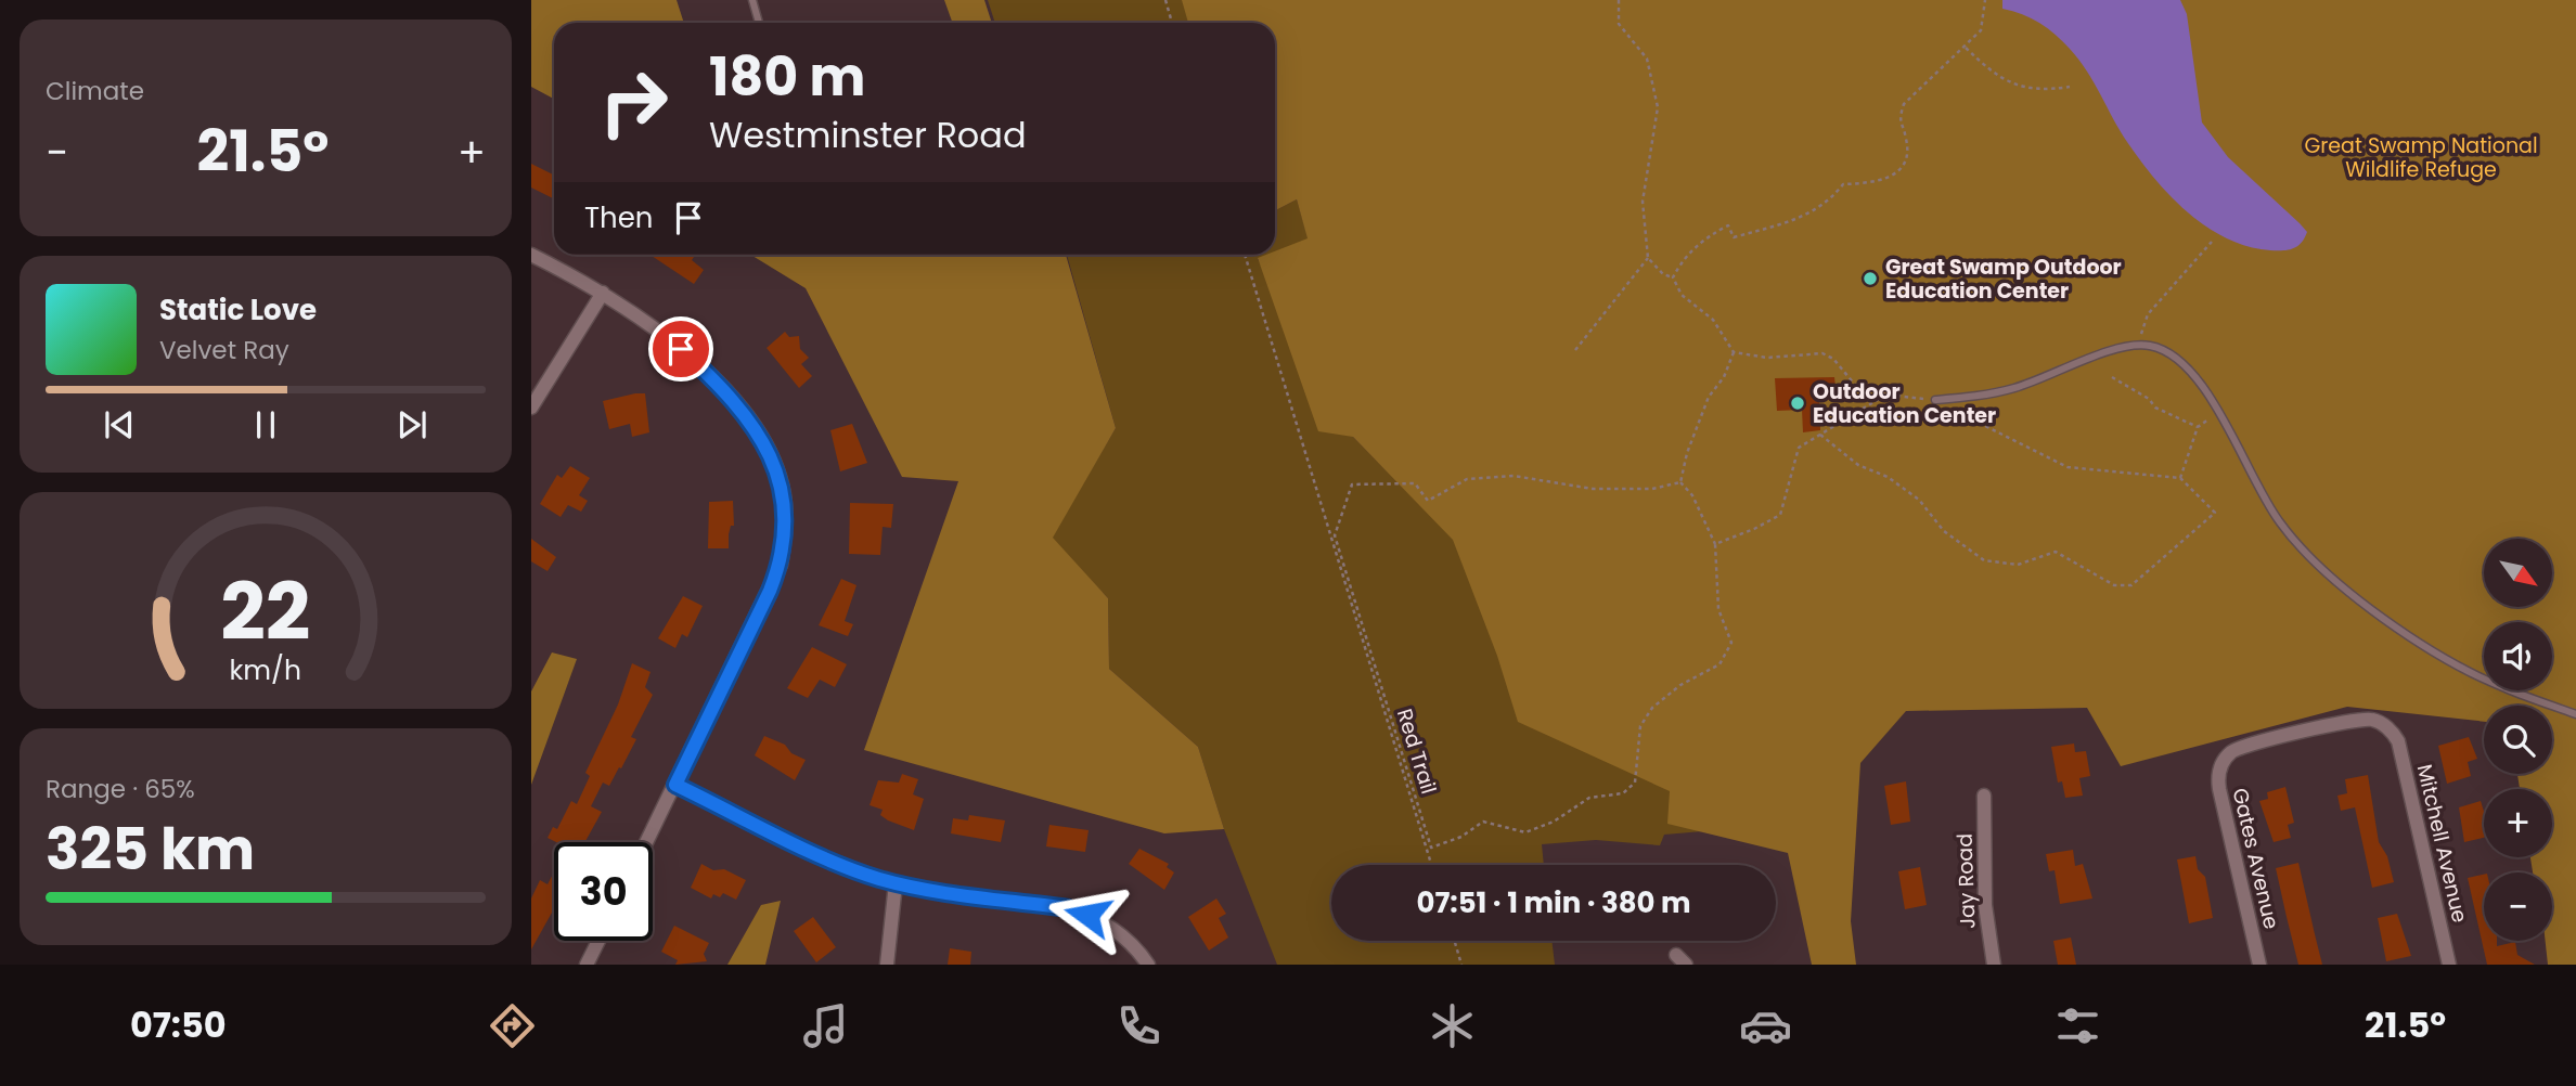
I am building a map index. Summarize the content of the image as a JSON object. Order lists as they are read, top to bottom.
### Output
{
  "streets": {
    "street": ["Mitchell Avenue", "Gates Avenue", "Jay Road"],
    "path": ["Red Trail"]
  },
  "crossings": [
    ["Mitchell Avenue", "Gates Avenue"]
  ],
  "parks": ["Great Swamp National Wildlife Refuge"],
  "places": ["Great Swamp Outdoor Education Center", "Outdoor Education Center"],
  "north": "bottom right",
  "page": {
    "tile": [
      "Climate",
      ["Range · 65%", "325 km"]
    ],
    "turn": ["180 m", "Westminster Road"],
    "heat": ["−", "21.5°", "+"],
    "then": "Then",
    "song": ["Static Love", "Velvet Ray"],
    "map_buttons": ["+", "−"],
    "limit": "30",
    "trip": "07:51 · 1 min · 380 m",
    "tabs": ["07:50", "21.5°"],
    "gauge": ["22", "km/h"]
  }
}
